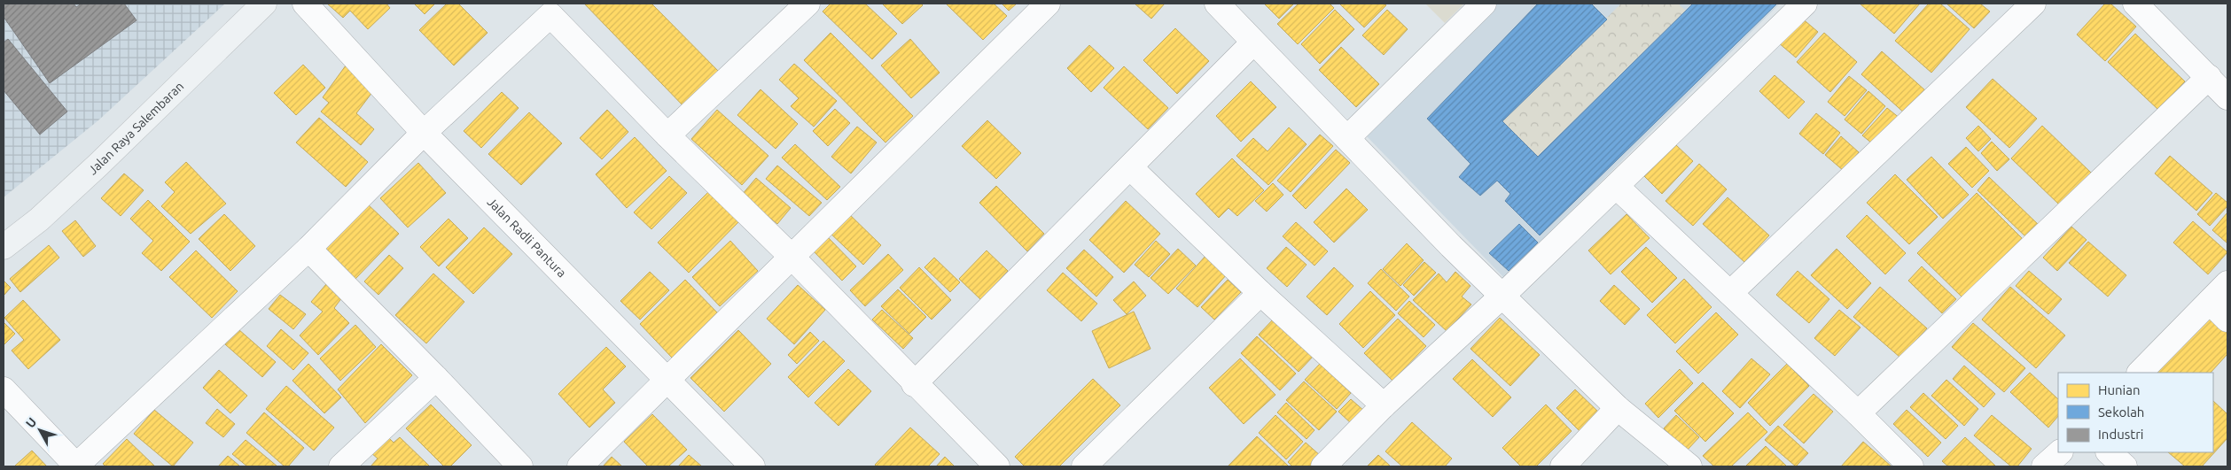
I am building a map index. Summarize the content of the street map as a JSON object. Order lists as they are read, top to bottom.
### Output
{
  "streets": {
    "main road": ["Jalan Raya Salembaran"],
    "street": ["Jalan Radli Pantura"]
  },
  "legend": ["Hunian", "Sekolah", "Industri"],
  "north": "top left"
}
